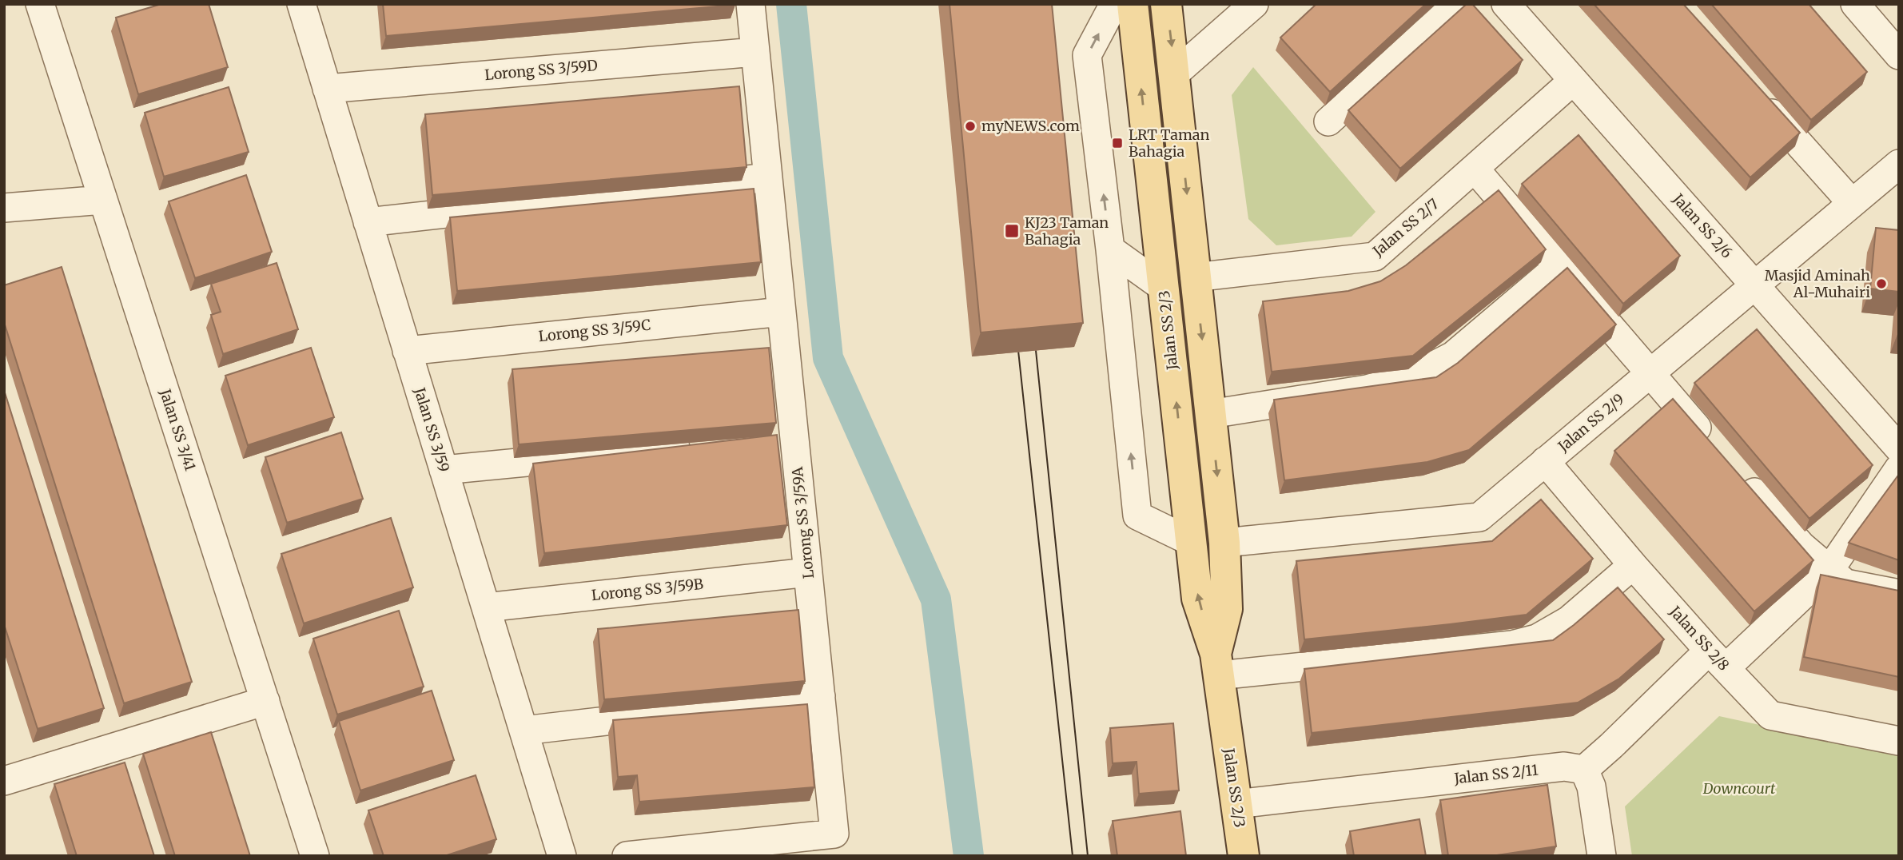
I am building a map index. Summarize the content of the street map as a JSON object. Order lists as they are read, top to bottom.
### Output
{
  "streets": {
    "main road": ["Jalan SS 2/3"],
    "street": [
      "Lorong SS 3/59D",
      "Jalan SS 2/6",
      "Jalan SS 2/7",
      "Lorong SS 3/59C",
      "Jalan SS 2/9",
      "Jalan SS 3/41",
      "Jalan SS 3/59",
      "Lorong SS 3/59A",
      "Lorong SS 3/59B",
      "Jalan SS 2/8",
      "Jalan SS 2/11"
    ]
  },
  "crossings": [
    ["Lorong SS 3/59D", "Jalan SS 3/59"],
    ["Lorong SS 3/59D", "Lorong SS 3/59A"],
    ["Jalan SS 2/6", "Jalan SS 2/7"],
    ["Jalan SS 2/6", "Jalan SS 2/9"],
    ["Jalan SS 2/7", "Jalan SS 2/3"],
    ["Jalan SS 2/3", "Jalan SS 2/9"],
    ["Jalan SS 2/3", "Jalan SS 2/11"],
    ["Lorong SS 3/59C", "Jalan SS 3/59"],
    ["Lorong SS 3/59C", "Lorong SS 3/59A"],
    ["Jalan SS 2/9", "Jalan SS 2/8"],
    ["Jalan SS 3/59", "Lorong SS 3/59B"],
    ["Lorong SS 3/59A", "Lorong SS 3/59B"]
  ],
  "parks": ["Downcourt"],
  "places": {
    "other": ["myNEWS.com", "Masjid Aminah Al-Muhairi"],
    "transit": ["LRT Taman Bahagia", "KJ23 Taman Bahagia"]
  }
}
